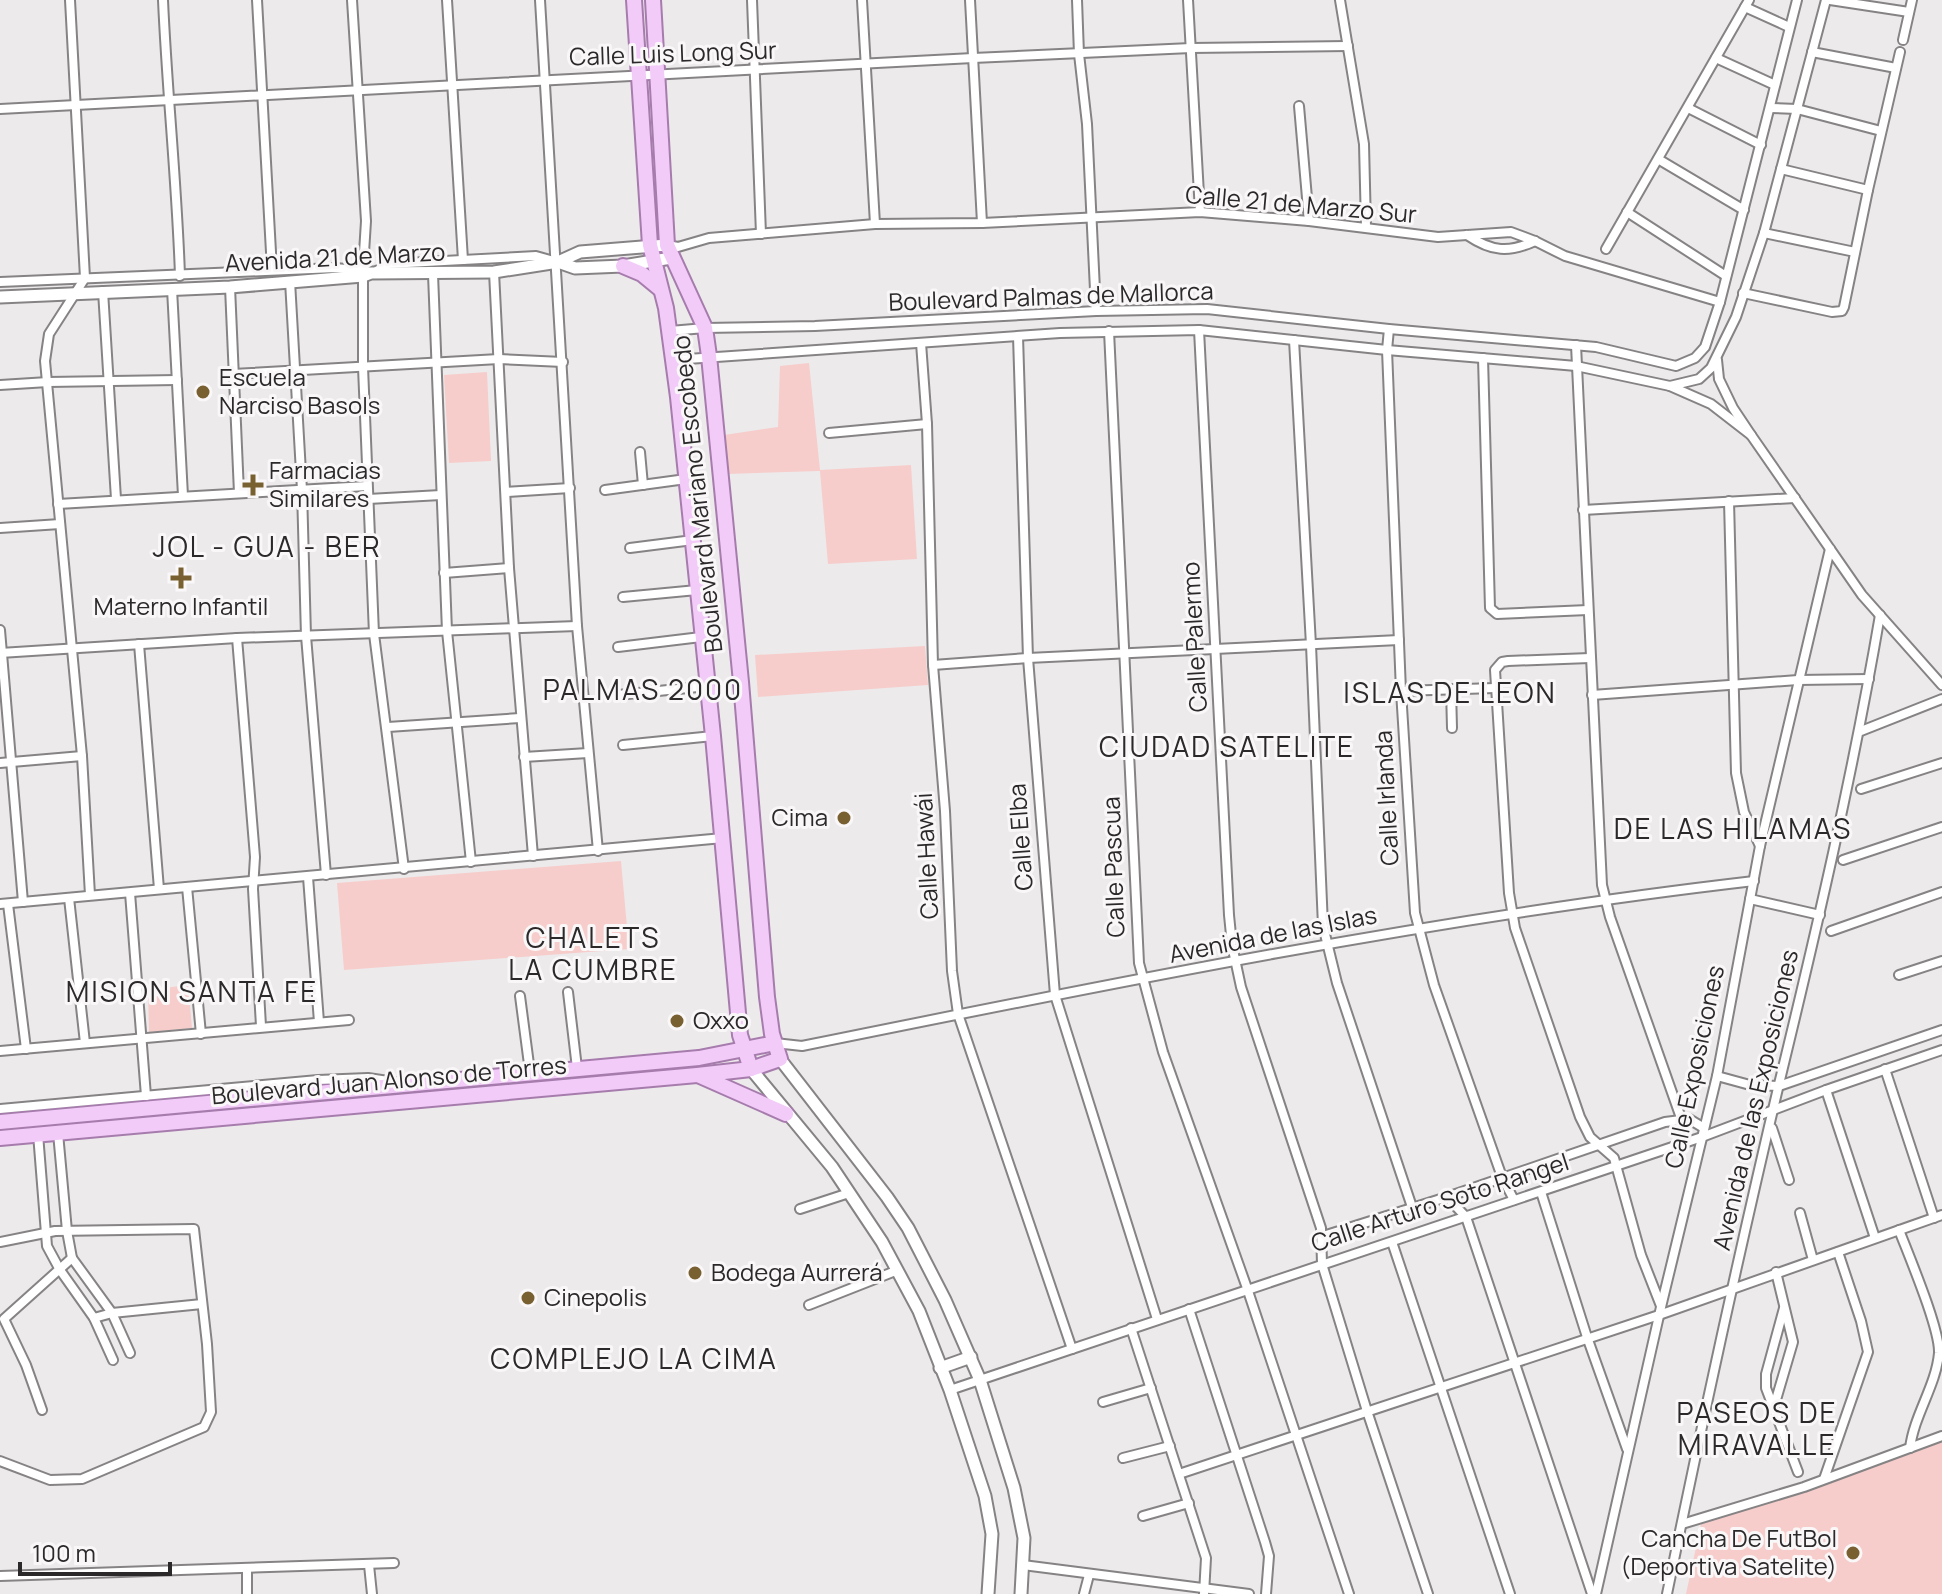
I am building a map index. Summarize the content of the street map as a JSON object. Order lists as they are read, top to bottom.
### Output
{
  "streets": {
    "main road": ["Boulevard Mariano Escobedo", "Boulevard Juan Alonso de Torres"],
    "street": [
      "Calle Luis Long Sur",
      "Calle 21 de Marzo Sur",
      "Avenida 21 de Marzo",
      "Boulevard Palmas de Mallorca",
      "Calle Palermo",
      "Calle Irlanda",
      "Calle Elba",
      "Calle Hawái",
      "Calle Pascua",
      "Avenida de las Islas",
      "Calle Exposiciones",
      "Avenida de las Exposiciones",
      "Calle Arturo Soto Rangel"
    ]
  },
  "crossings": [
    ["Calle Luis Long Sur", "Boulevard Mariano Escobedo"],
    ["Calle 21 de Marzo Sur", "Avenida 21 de Marzo"],
    ["Calle 21 de Marzo Sur", "Boulevard Palmas de Mallorca"],
    ["Calle 21 de Marzo Sur", "Boulevard Mariano Escobedo"],
    ["Avenida 21 de Marzo", "Boulevard Mariano Escobedo"],
    ["Boulevard Palmas de Mallorca", "Boulevard Mariano Escobedo"],
    ["Boulevard Palmas de Mallorca", "Calle Palermo"],
    ["Boulevard Palmas de Mallorca", "Calle Irlanda"],
    ["Boulevard Palmas de Mallorca", "Calle Elba"],
    ["Boulevard Palmas de Mallorca", "Calle Hawái"],
    ["Boulevard Palmas de Mallorca", "Calle Pascua"],
    ["Boulevard Mariano Escobedo", "Avenida de las Islas"],
    ["Boulevard Mariano Escobedo", "Boulevard Juan Alonso de Torres"],
    ["Boulevard Mariano Escobedo", "Calle Arturo Soto Rangel"],
    ["Calle Palermo", "Avenida de las Islas"],
    ["Calle Palermo", "Calle Arturo Soto Rangel"],
    ["Calle Irlanda", "Avenida de las Islas"],
    ["Calle Irlanda", "Calle Arturo Soto Rangel"],
    ["Calle Elba", "Avenida de las Islas"],
    ["Calle Elba", "Calle Arturo Soto Rangel"],
    ["Calle Hawái", "Avenida de las Islas"],
    ["Calle Hawái", "Calle Arturo Soto Rangel"],
    ["Calle Pascua", "Avenida de las Islas"],
    ["Calle Pascua", "Calle Arturo Soto Rangel"],
    ["Avenida de las Islas", "Calle Exposiciones"],
    ["Avenida de las Islas", "Boulevard Juan Alonso de Torres"],
    ["Calle Exposiciones", "Calle Arturo Soto Rangel"],
    ["Avenida de las Exposiciones", "Calle Arturo Soto Rangel"]
  ],
  "districts": [
    "JOL - GUA - BER",
    "PALMAS 2000",
    "ISLAS DE LEON",
    "CIUDAD SATELITE",
    "DE LAS HILAMAS",
    "CHALETS LA CUMBRE",
    "MISION SANTA FE",
    "COMPLEJO LA CIMA",
    "PASEOS DE MIRAVALLE"
  ],
  "places": {
    "other": [
      "Escuela Narciso Basols",
      "Cima",
      "Oxxo",
      "Bodega Aurrerá",
      "Cinepolis",
      "Cancha De FutBol (Deportiva Satelite)"
    ],
    "health": ["Farmacias Similares", "Materno Infantil"]
  },
  "scale_bar": "100 m"
}
